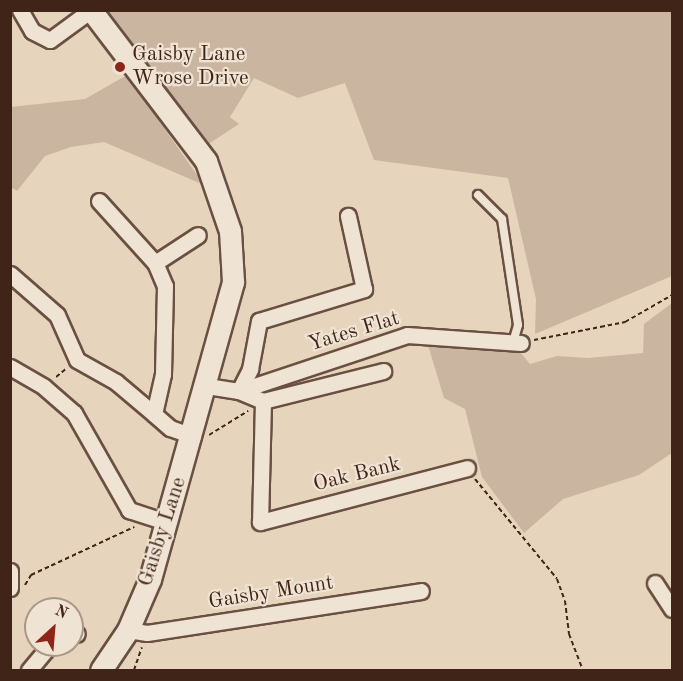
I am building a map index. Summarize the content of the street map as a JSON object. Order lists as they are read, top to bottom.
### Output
{
  "streets": {
    "street": [
      "Yates Flat",
      "Oak Bank",
      "Gaisby Lane",
      "Gaisby Mount"
    ]
  },
  "crossings": [
    ["Gaisby Lane", "Gaisby Mount"]
  ],
  "places": ["Gaisby Lane Wrose Drive"],
  "north": "top right"
}
